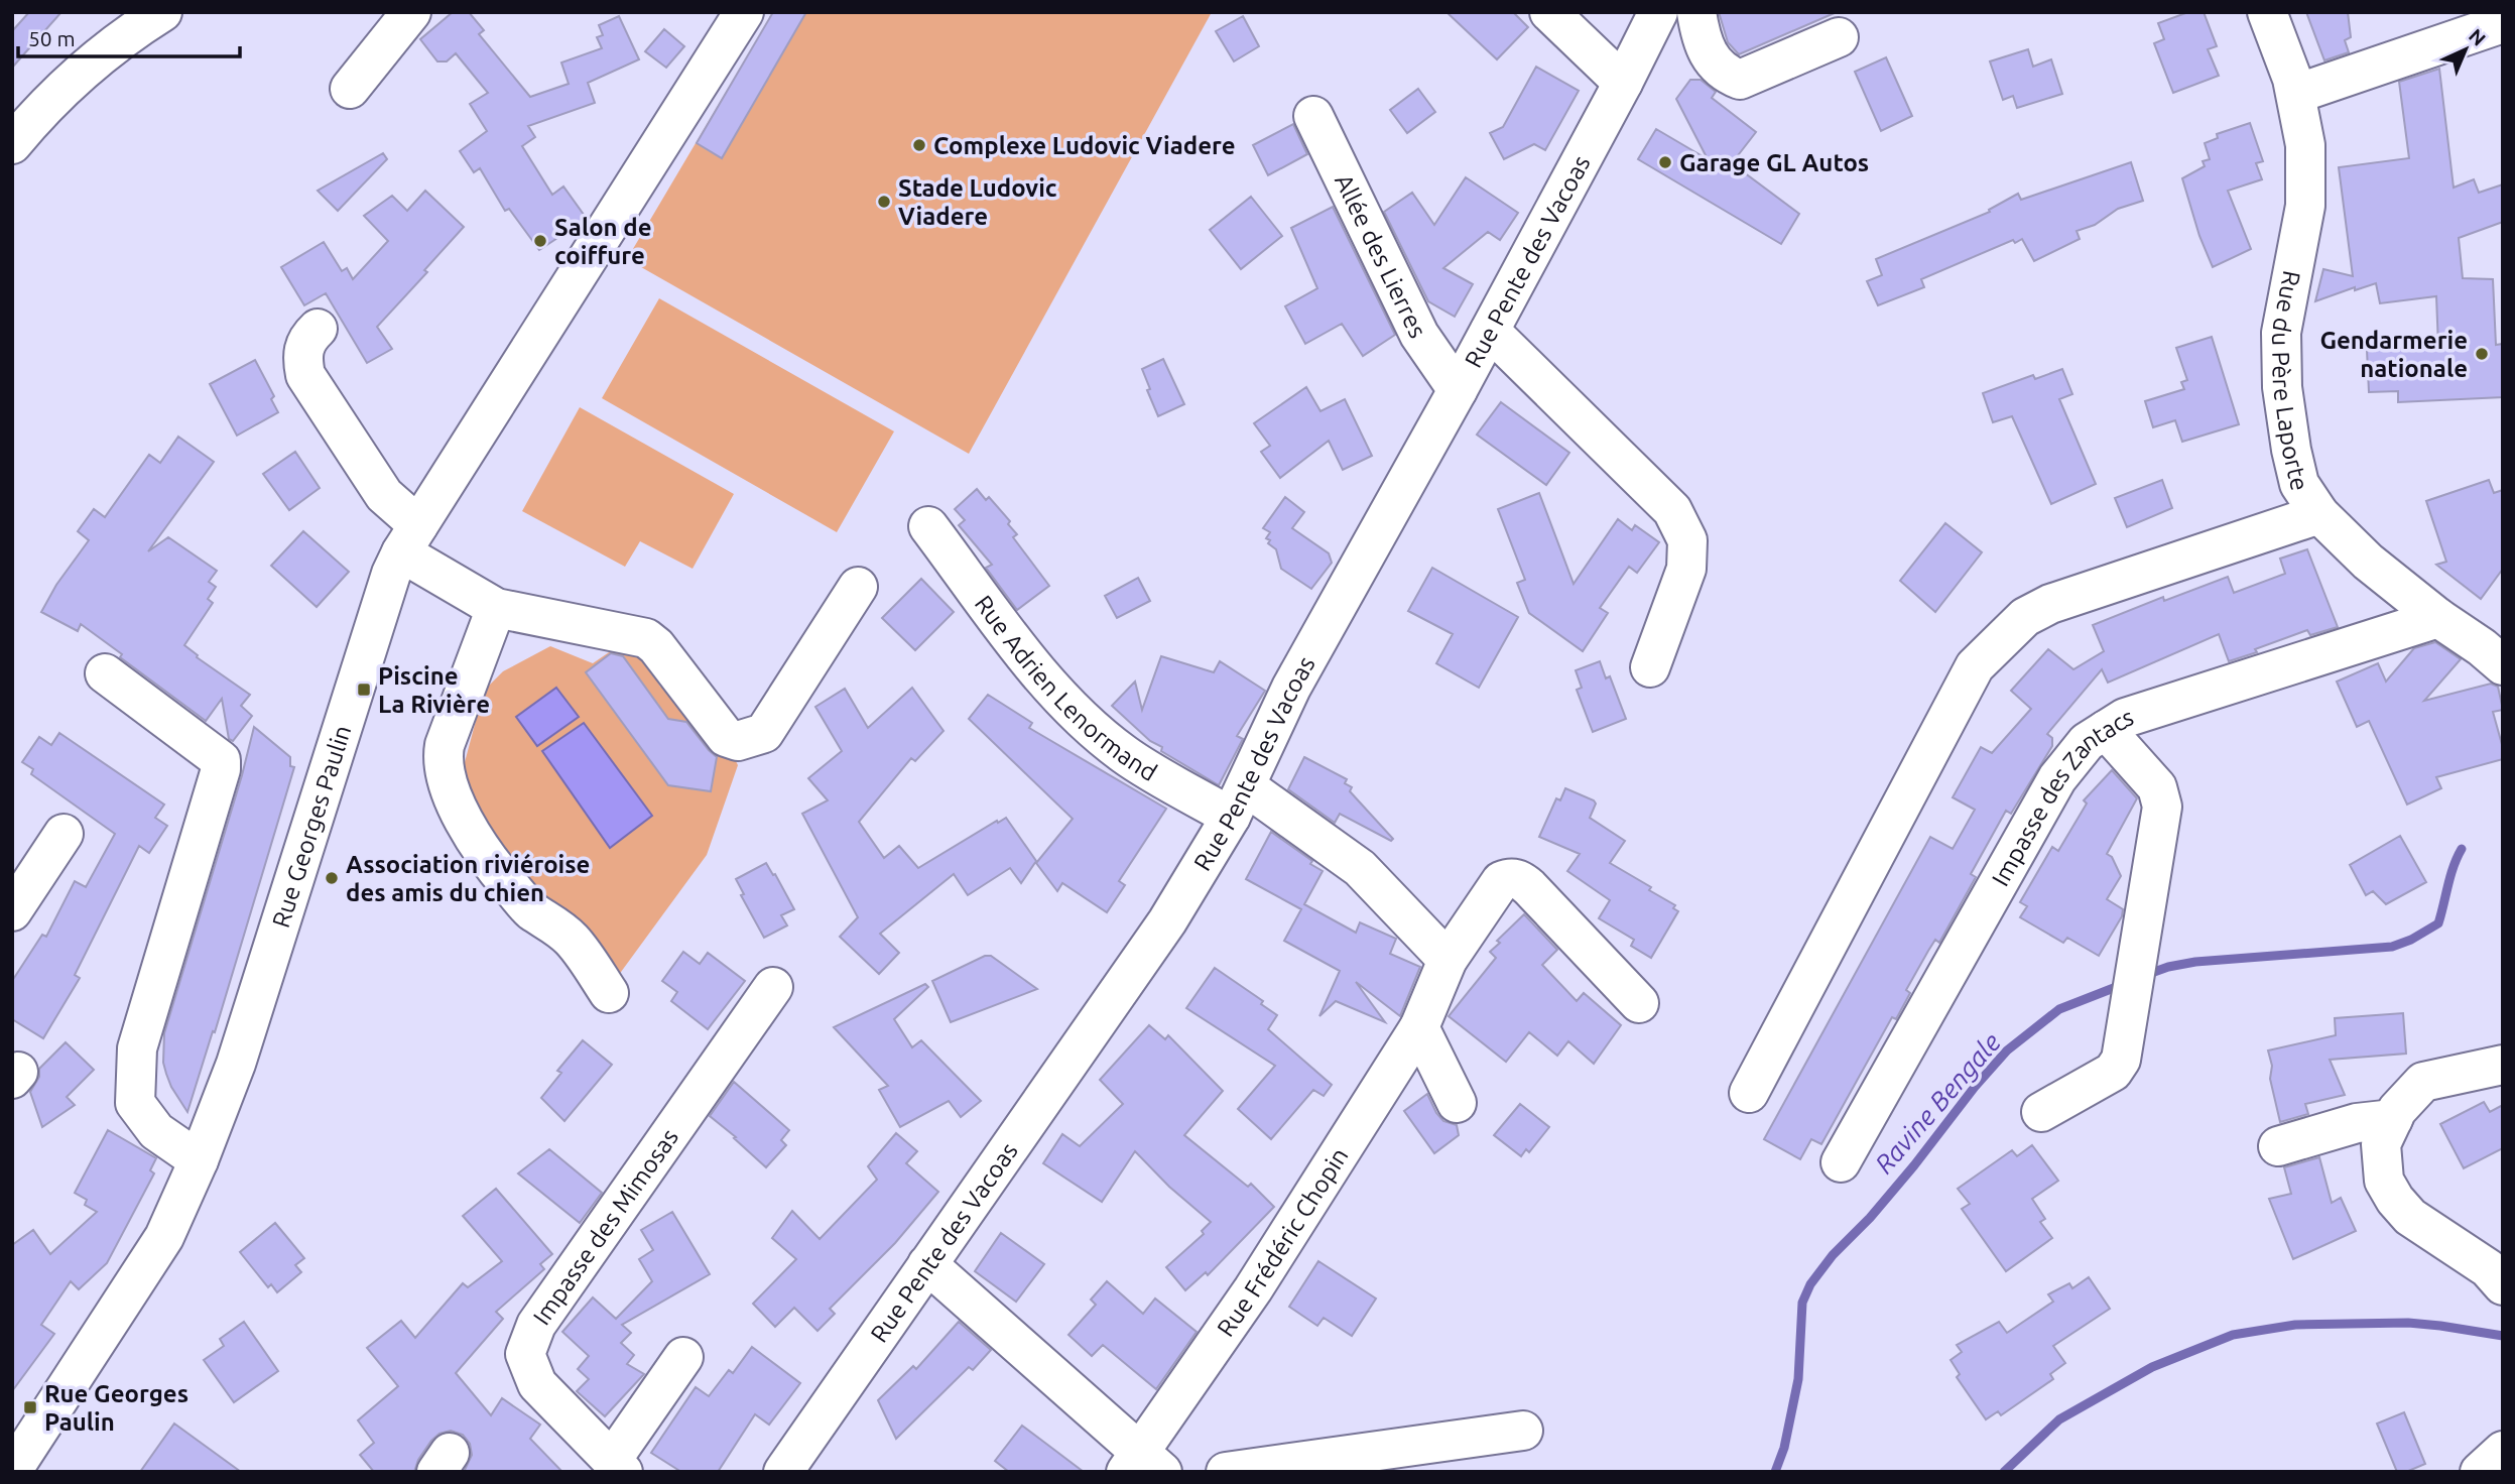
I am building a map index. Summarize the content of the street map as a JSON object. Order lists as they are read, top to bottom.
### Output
{
  "streets": {
    "street": [
      "Allée des Lierres",
      "Rue Pente des Vacoas",
      "Rue du Père Laporte",
      "Rue Adrien Lenormand",
      "Impasse des Zantacs",
      "Rue Georges Paulin",
      "Impasse des Mimosas",
      "Rue Frédéric Chopin"
    ]
  },
  "crossings": [
    ["Allée des Lierres", "Rue Pente des Vacoas"],
    ["Rue Pente des Vacoas", "Rue Adrien Lenormand"],
    ["Rue Pente des Vacoas", "Rue Frédéric Chopin"],
    ["Rue du Père Laporte", "Impasse des Zantacs"]
  ],
  "water": ["Ravine Bengale"],
  "places": {
    "other": [
      "Complexe Ludovic Viadere",
      "Garage GL Autos",
      "Stade Ludovic Viadere",
      "Salon de coiffure",
      "Gendarmerie nationale",
      "Association riviéroise des amis du chien"
    ],
    "transit": ["Piscine La Rivière", "Rue Georges Paulin"]
  },
  "scale_bar": "50 m",
  "north": "top right"
}
